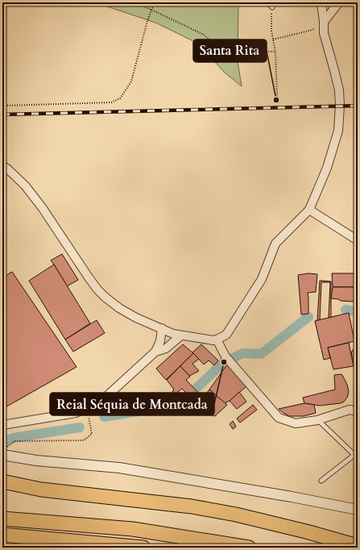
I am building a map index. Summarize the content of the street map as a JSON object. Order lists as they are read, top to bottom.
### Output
{
  "places": ["Santa Rita", "Reial Séquia de Montcada"]
}
